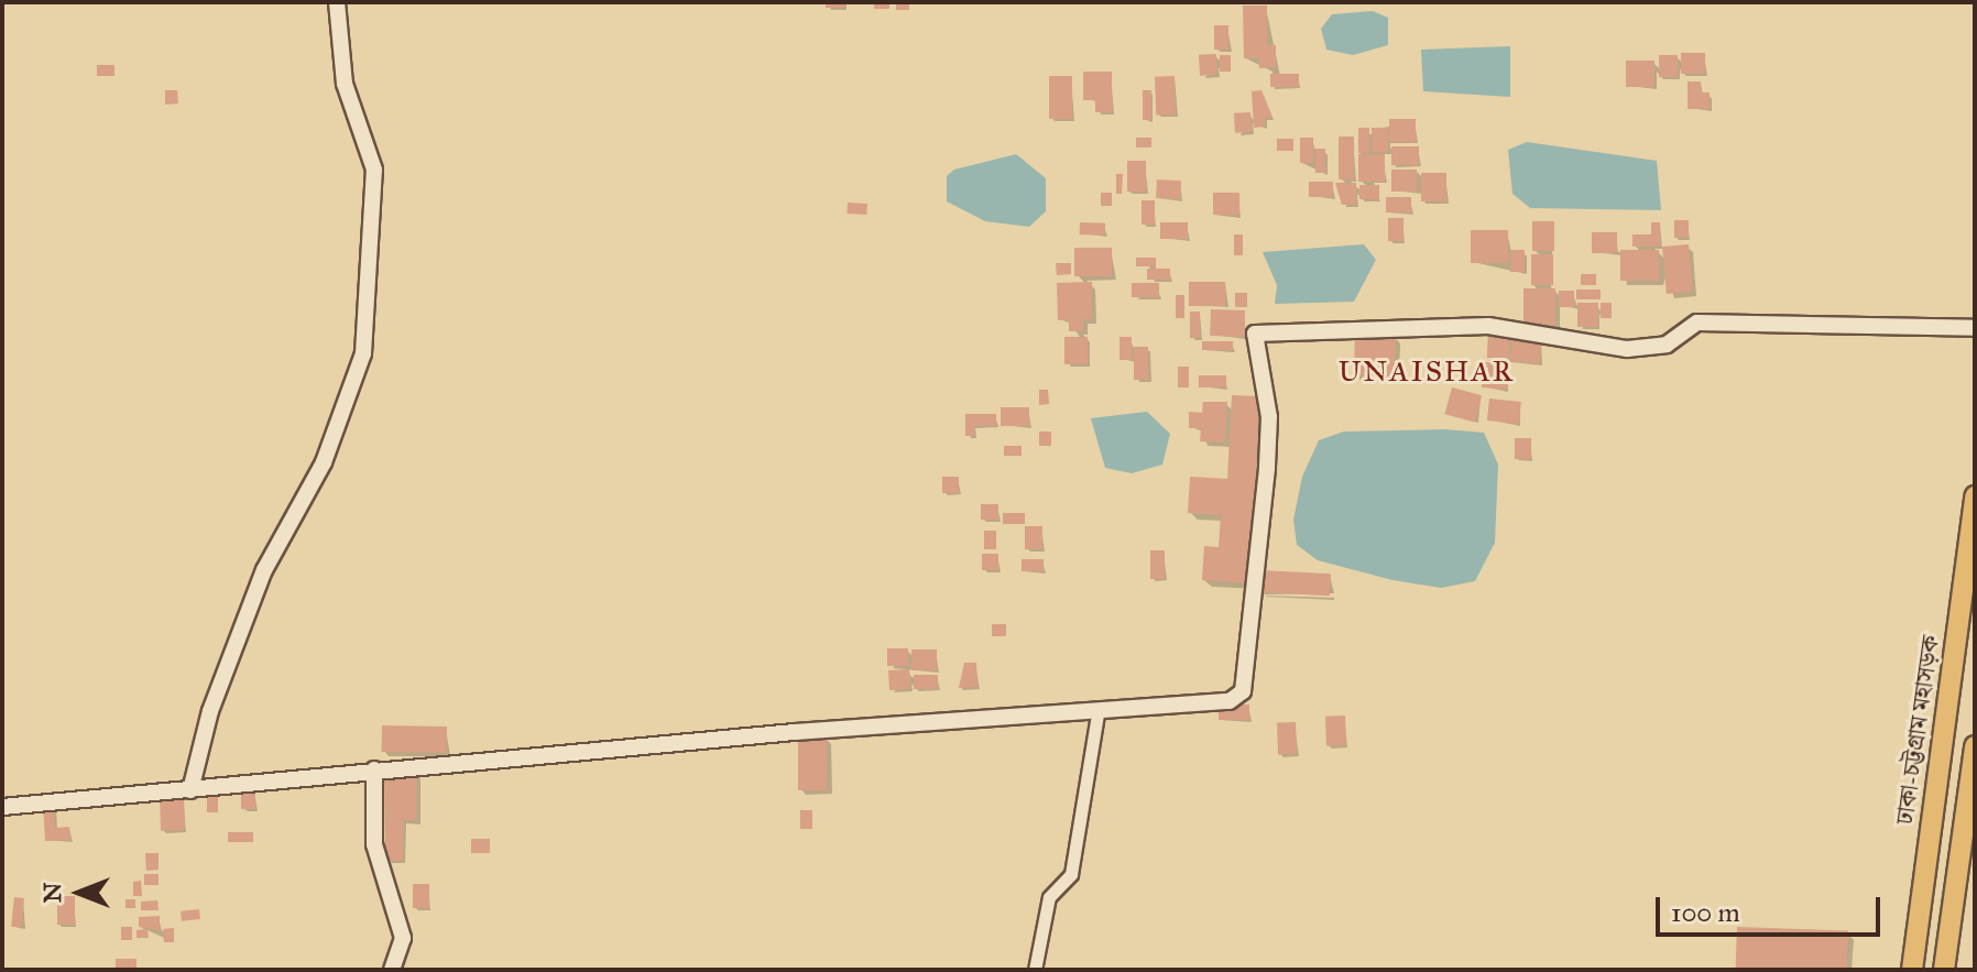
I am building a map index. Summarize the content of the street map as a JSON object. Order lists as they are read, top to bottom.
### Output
{
  "streets": {
    "highway": ["ঢাকা-চট্টগ্রাম মহাসড়ক"]
  },
  "districts": ["UNAISHAR"],
  "scale_bar": "100 m",
  "north": "left"
}
